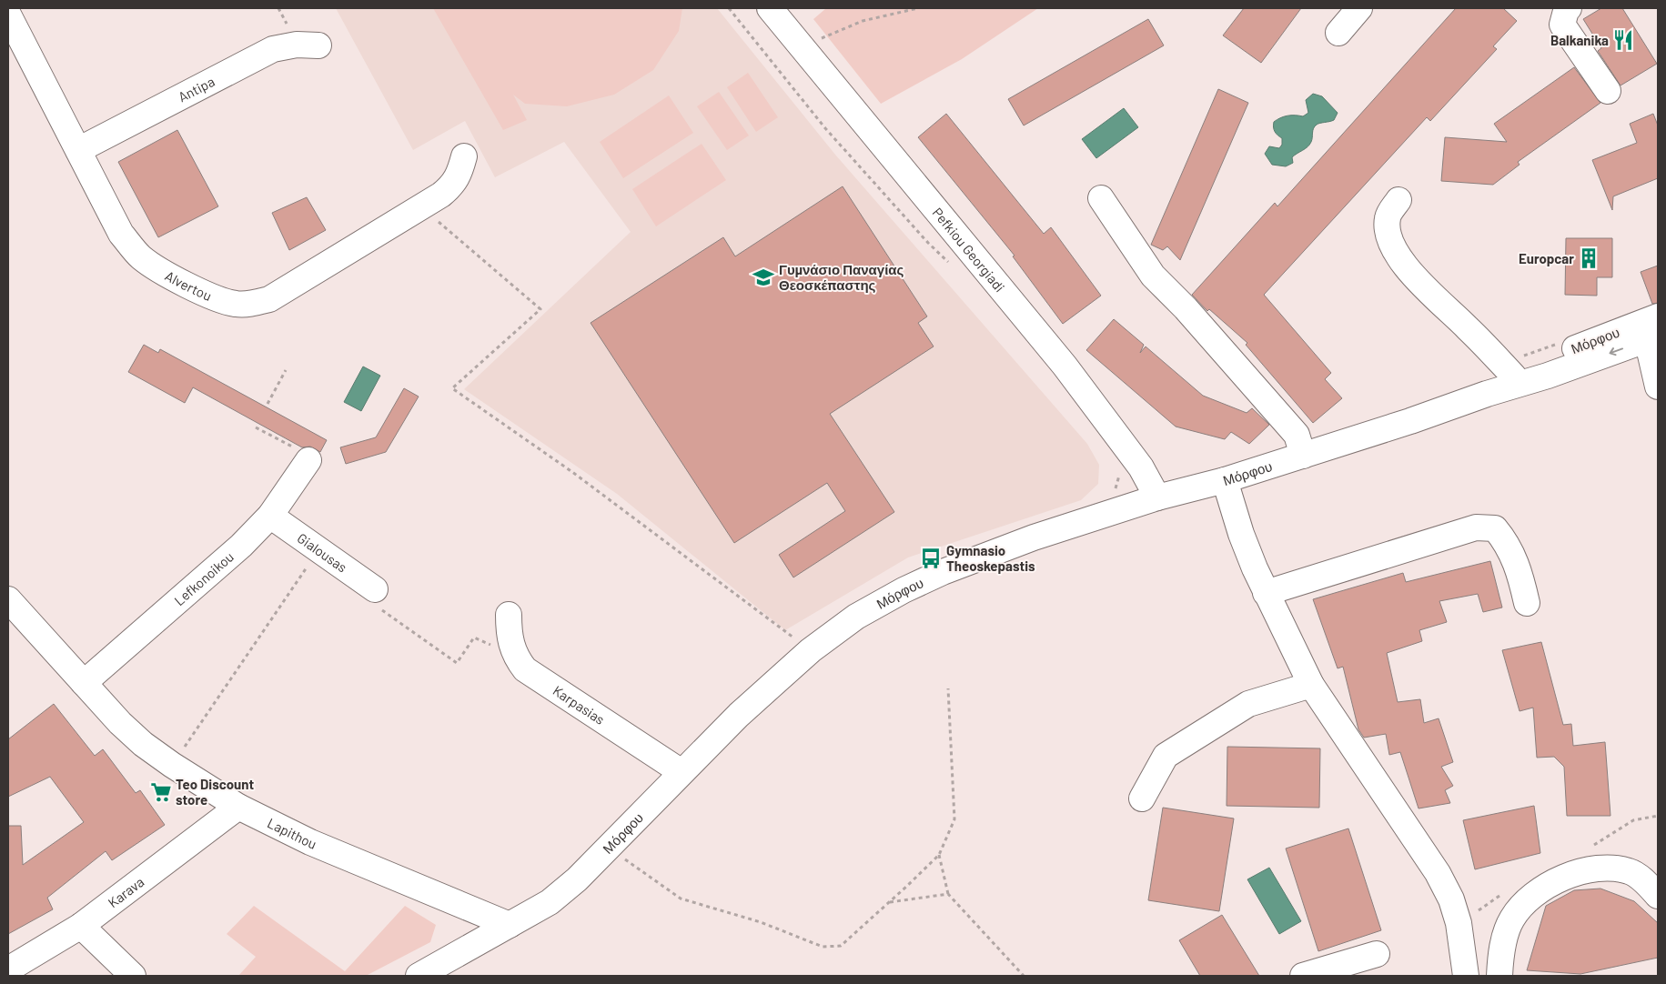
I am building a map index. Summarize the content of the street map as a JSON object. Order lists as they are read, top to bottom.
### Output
{
  "streets": {
    "street": [
      "Antipa",
      "Pefkiou Georgiadi",
      "Alvertou",
      "Μόρφου",
      "Gialousas",
      "Lefkonoikou",
      "Karpasias",
      "Lapithou",
      "Karava"
    ]
  },
  "crossings": [
    ["Antipa", "Alvertou"],
    ["Pefkiou Georgiadi", "Μόρφου"],
    ["Μόρφου", "Karpasias"],
    ["Μόρφου", "Lapithou"],
    ["Gialousas", "Lefkonoikou"],
    ["Lefkonoikou", "Lapithou"],
    ["Lapithou", "Karava"]
  ],
  "places": {
    "restaurant": ["Balkanika"],
    "building": ["Europcar"],
    "school or university": ["Γυμνάσιο Παναγίας Θεοσκέπαστης"],
    "bus stop": ["Gymnasio Theoskepastis"],
    "supermarket": ["Teo Discount store"]
  }
}
